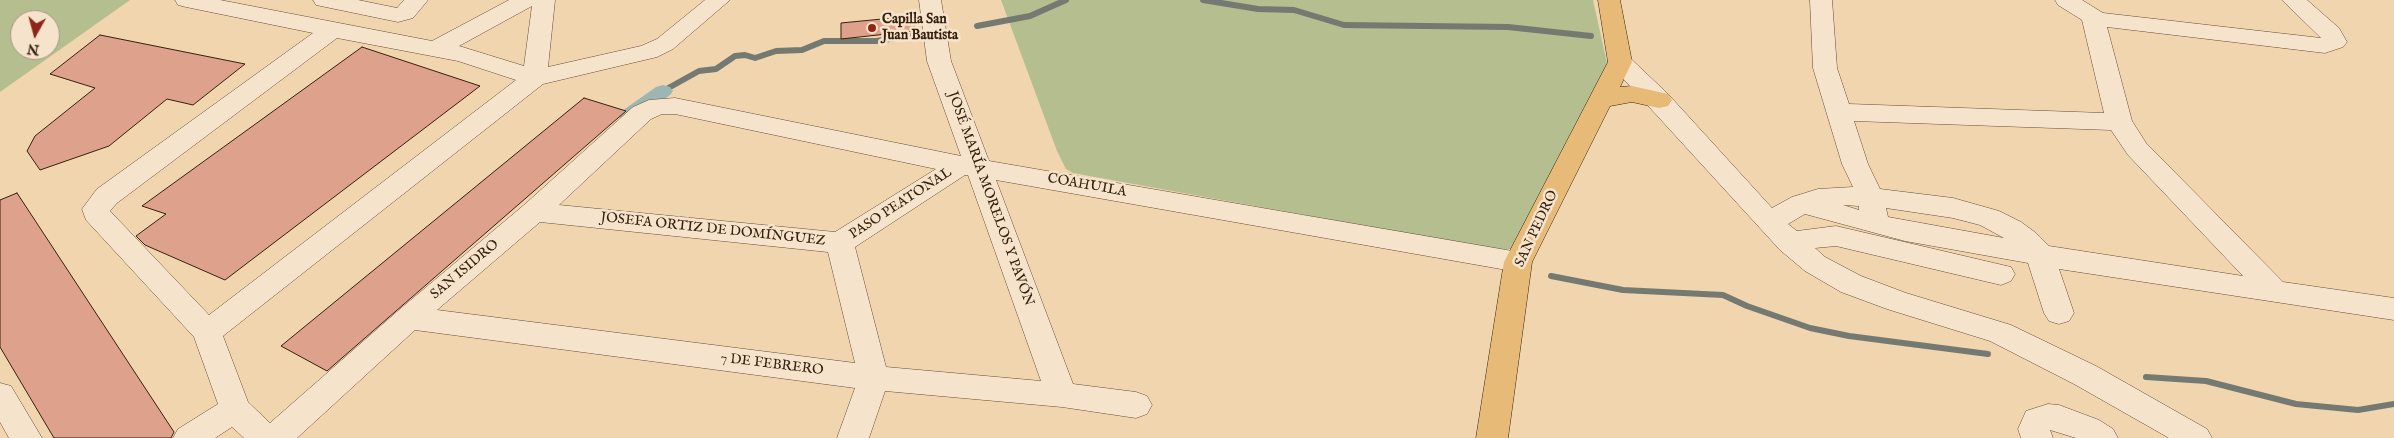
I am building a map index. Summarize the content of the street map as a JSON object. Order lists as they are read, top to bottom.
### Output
{
  "streets": {
    "main road": ["SAN PEDRO"],
    "street": [
      "COAHUILA",
      "JOSÉ MARÍA MORELOS Y PAVÓN",
      "PASO PEATONAL",
      "JOSEFA ORTIZ DE DOMÍNGUEZ",
      "SAN ISIDRO",
      "7 DE FEBRERO"
    ]
  },
  "crossings": [
    ["COAHUILA", "JOSÉ MARÍA MORELOS Y PAVÓN"],
    ["COAHUILA", "PASO PEATONAL"],
    ["COAHUILA", "SAN PEDRO"],
    ["COAHUILA", "SAN ISIDRO"],
    ["JOSÉ MARÍA MORELOS Y PAVÓN", "PASO PEATONAL"],
    ["JOSÉ MARÍA MORELOS Y PAVÓN", "7 DE FEBRERO"],
    ["PASO PEATONAL", "JOSEFA ORTIZ DE DOMÍNGUEZ"],
    ["JOSEFA ORTIZ DE DOMÍNGUEZ", "SAN ISIDRO"],
    ["JOSEFA ORTIZ DE DOMÍNGUEZ", "7 DE FEBRERO"],
    ["SAN ISIDRO", "7 DE FEBRERO"]
  ],
  "places": ["Capilla San Juan Bautista"],
  "north": "bottom"
}
